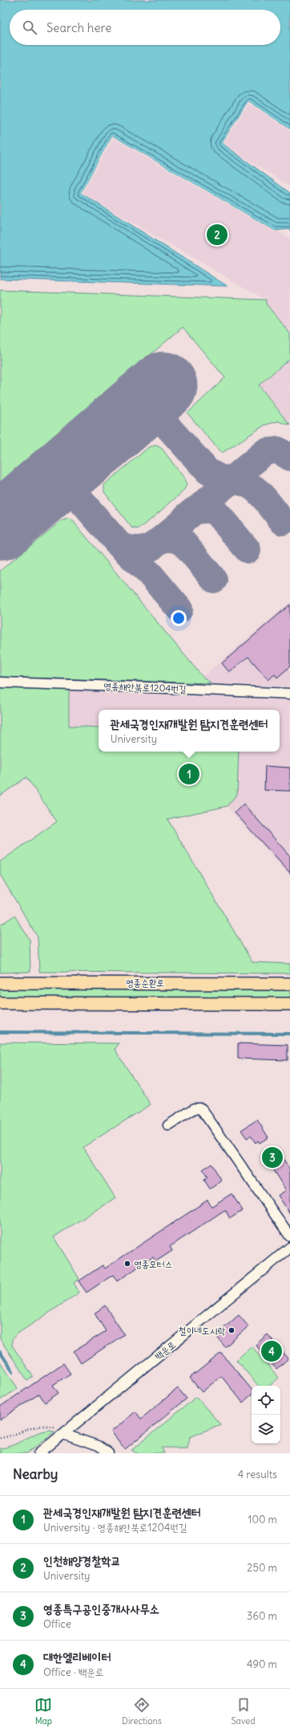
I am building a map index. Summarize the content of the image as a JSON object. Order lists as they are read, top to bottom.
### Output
{
  "streets": {
    "main road": ["영종순환로"],
    "street": ["영종해안북로1204번길", "백운로"]
  },
  "places": ["영종모터스", "철이네도시락"],
  "page": {
    "search": "Search here",
    "pins": [
      "2",
      "1",
      "3",
      "4"
    ],
    "popup": ["관세국경인재개발원 탐지견훈련센터", "University"],
    "heading": ["Nearby", "4 results"],
    "list": [
      {
        "mark": "1",
        "name": "관세국경인재개발원 탐지견훈련센터",
        "note": "University · 영종해안북로1204번길",
        "value": "100 m"
      },
      {
        "mark": "2",
        "name": "인천해양경찰학교",
        "note": "University",
        "value": "250 m"
      },
      {
        "mark": "3",
        "name": "영종특구공인중개사사무소",
        "note": "Office",
        "value": "360 m"
      },
      {
        "mark": "4",
        "name": "대한엘리베이터",
        "note": "Office · 백운로",
        "value": "490 m"
      }
    ],
    "nav": ["Map", "Directions", "Saved"]
  }
}
